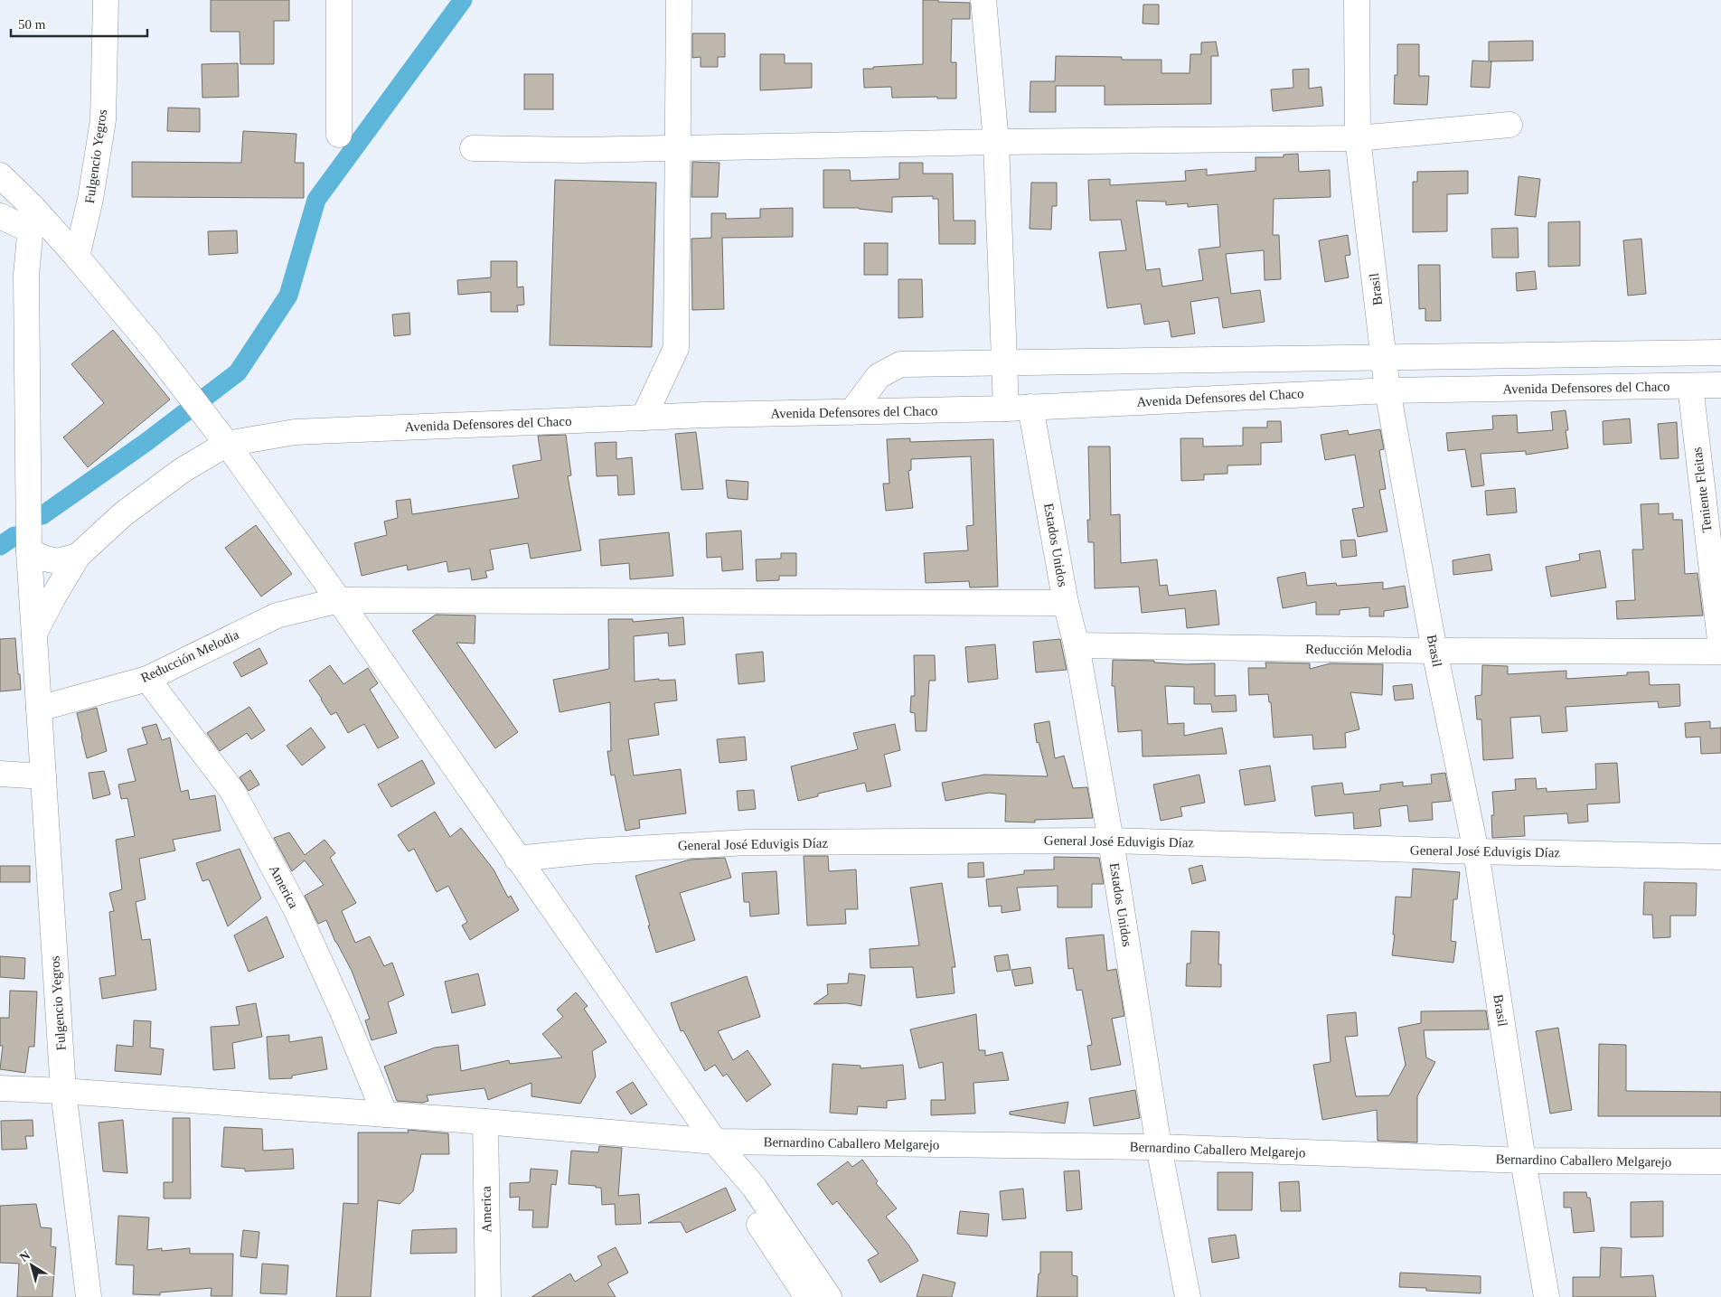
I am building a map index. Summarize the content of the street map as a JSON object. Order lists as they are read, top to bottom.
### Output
{
  "streets": {
    "main road": [
      "Fulgencio Yegros",
      "Brasil",
      "Avenida Defensores del Chaco",
      "Teniente Fleitas",
      "Estados Unidos",
      "Reducción Melodia",
      "General José Eduvigis Díaz",
      "America",
      "Bernardino Caballero Melgarejo"
    ]
  },
  "crossings": [
    ["Fulgencio Yegros", "Avenida Defensores del Chaco"],
    ["Fulgencio Yegros", "Reducción Melodia"],
    ["Fulgencio Yegros", "Bernardino Caballero Melgarejo"],
    ["Brasil", "Avenida Defensores del Chaco"],
    ["Brasil", "Reducción Melodia"],
    ["Brasil", "General José Eduvigis Díaz"],
    ["Brasil", "Bernardino Caballero Melgarejo"],
    ["Avenida Defensores del Chaco", "Teniente Fleitas"],
    ["Avenida Defensores del Chaco", "Estados Unidos"],
    ["Estados Unidos", "Reducción Melodia"],
    ["Estados Unidos", "General José Eduvigis Díaz"],
    ["Estados Unidos", "Bernardino Caballero Melgarejo"],
    ["Reducción Melodia", "America"],
    ["America", "Bernardino Caballero Melgarejo"]
  ],
  "scale_bar": "50 m",
  "north": "top left"
}
